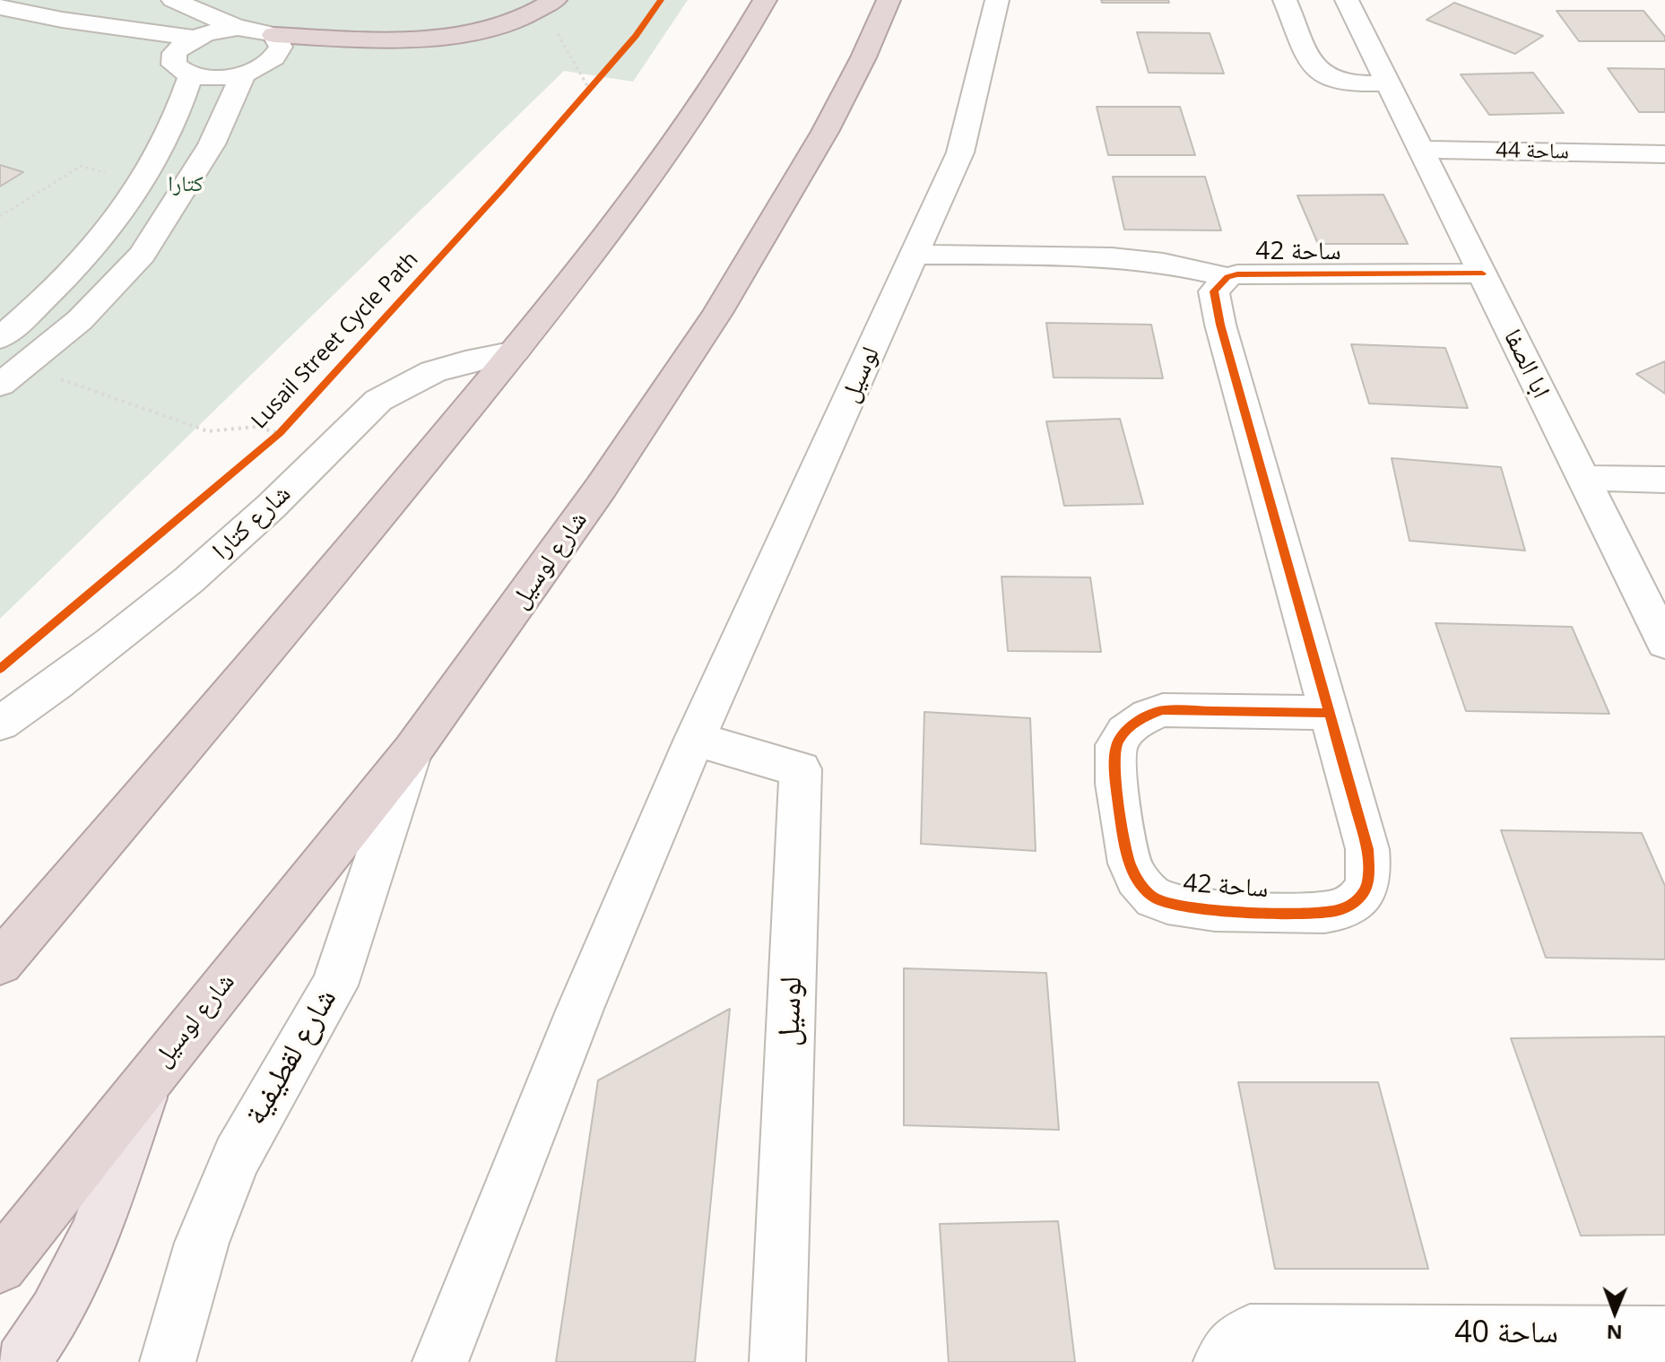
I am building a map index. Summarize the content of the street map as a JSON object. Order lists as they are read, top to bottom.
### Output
{
  "streets": {
    "highway": ["شارع لوسيل"],
    "street": [
      "ساحة 44",
      "ساحة 42",
      "ابا الصفا",
      "لوسيل",
      "شارع كتارا",
      "شارع لقطيفية",
      "ساحة 40"
    ],
    "cycle path": ["Lusail Street Cycle Path"]
  },
  "crossings": [
    ["ساحة 44", "ابا الصفا"],
    ["ساحة 42", "ابا الصفا"],
    ["شارع لوسيل", "شارع لقطيفية"]
  ],
  "parks": ["كتارا"],
  "north": "bottom"
}
